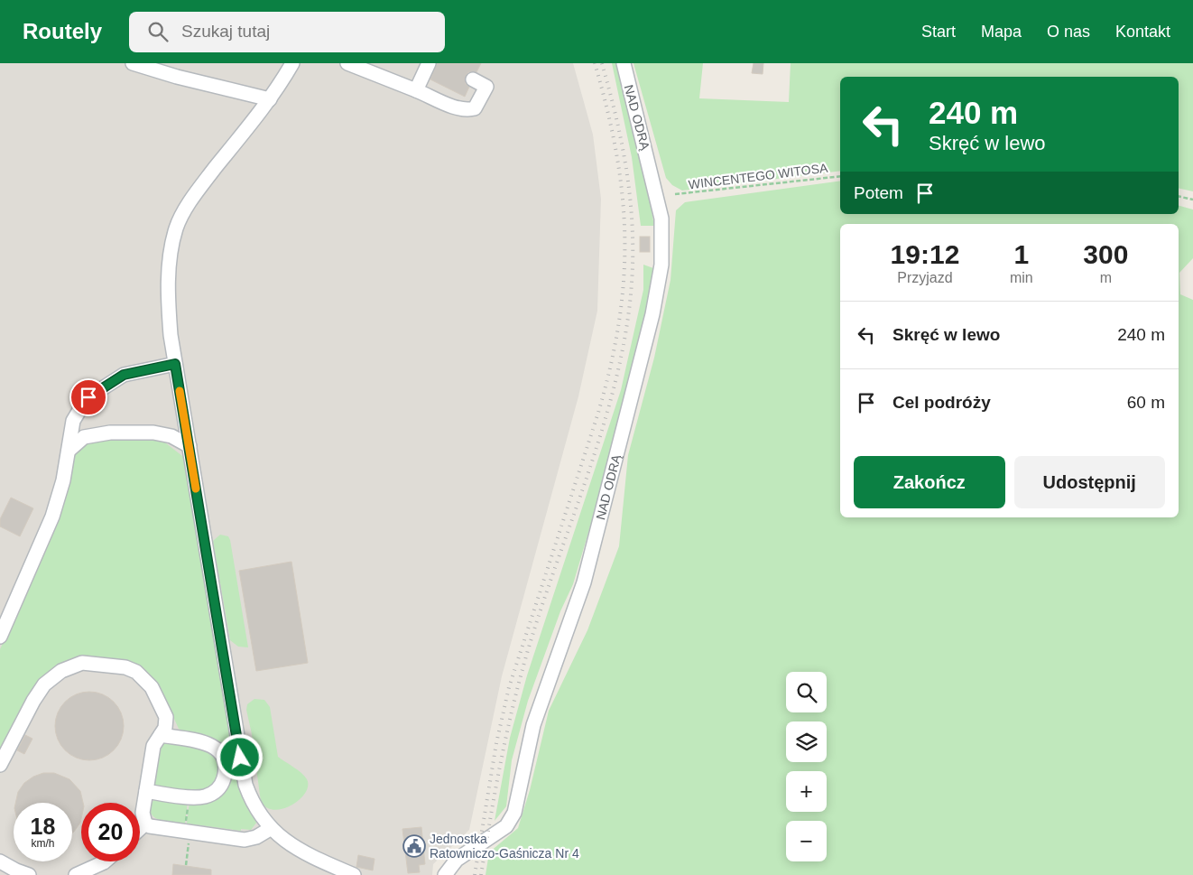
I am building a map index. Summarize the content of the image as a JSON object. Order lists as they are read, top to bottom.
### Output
{
  "streets": {
    "street": ["NAD ODRĄ"],
    "path": ["WINCENTEGO WITOSA"]
  },
  "places": {
    "public building": ["Jednostka Ratowniczo-Gaśnicza Nr 4"]
  },
  "page": {
    "header": "Routely",
    "search": "Szukaj tutaj",
    "nav": [
      "Start",
      "Mapa",
      "O nas",
      "Kontakt"
    ],
    "turn": ["240 m", "Skręć w lewo"],
    "then": "Potem",
    "eta": [
      "19:12",
      "Przyjazd",
      "1",
      "min",
      "300",
      "m"
    ],
    "list": [
      {
        "name": "Skręć w lewo",
        "value": "240 m"
      },
      {
        "name": "Cel podróży",
        "value": "60 m"
      }
    ],
    "buttons": ["Zakończ", "Udostępnij"],
    "map_buttons": ["+", "−"],
    "speed": "18 km/h",
    "limit": "20"
  }
}
